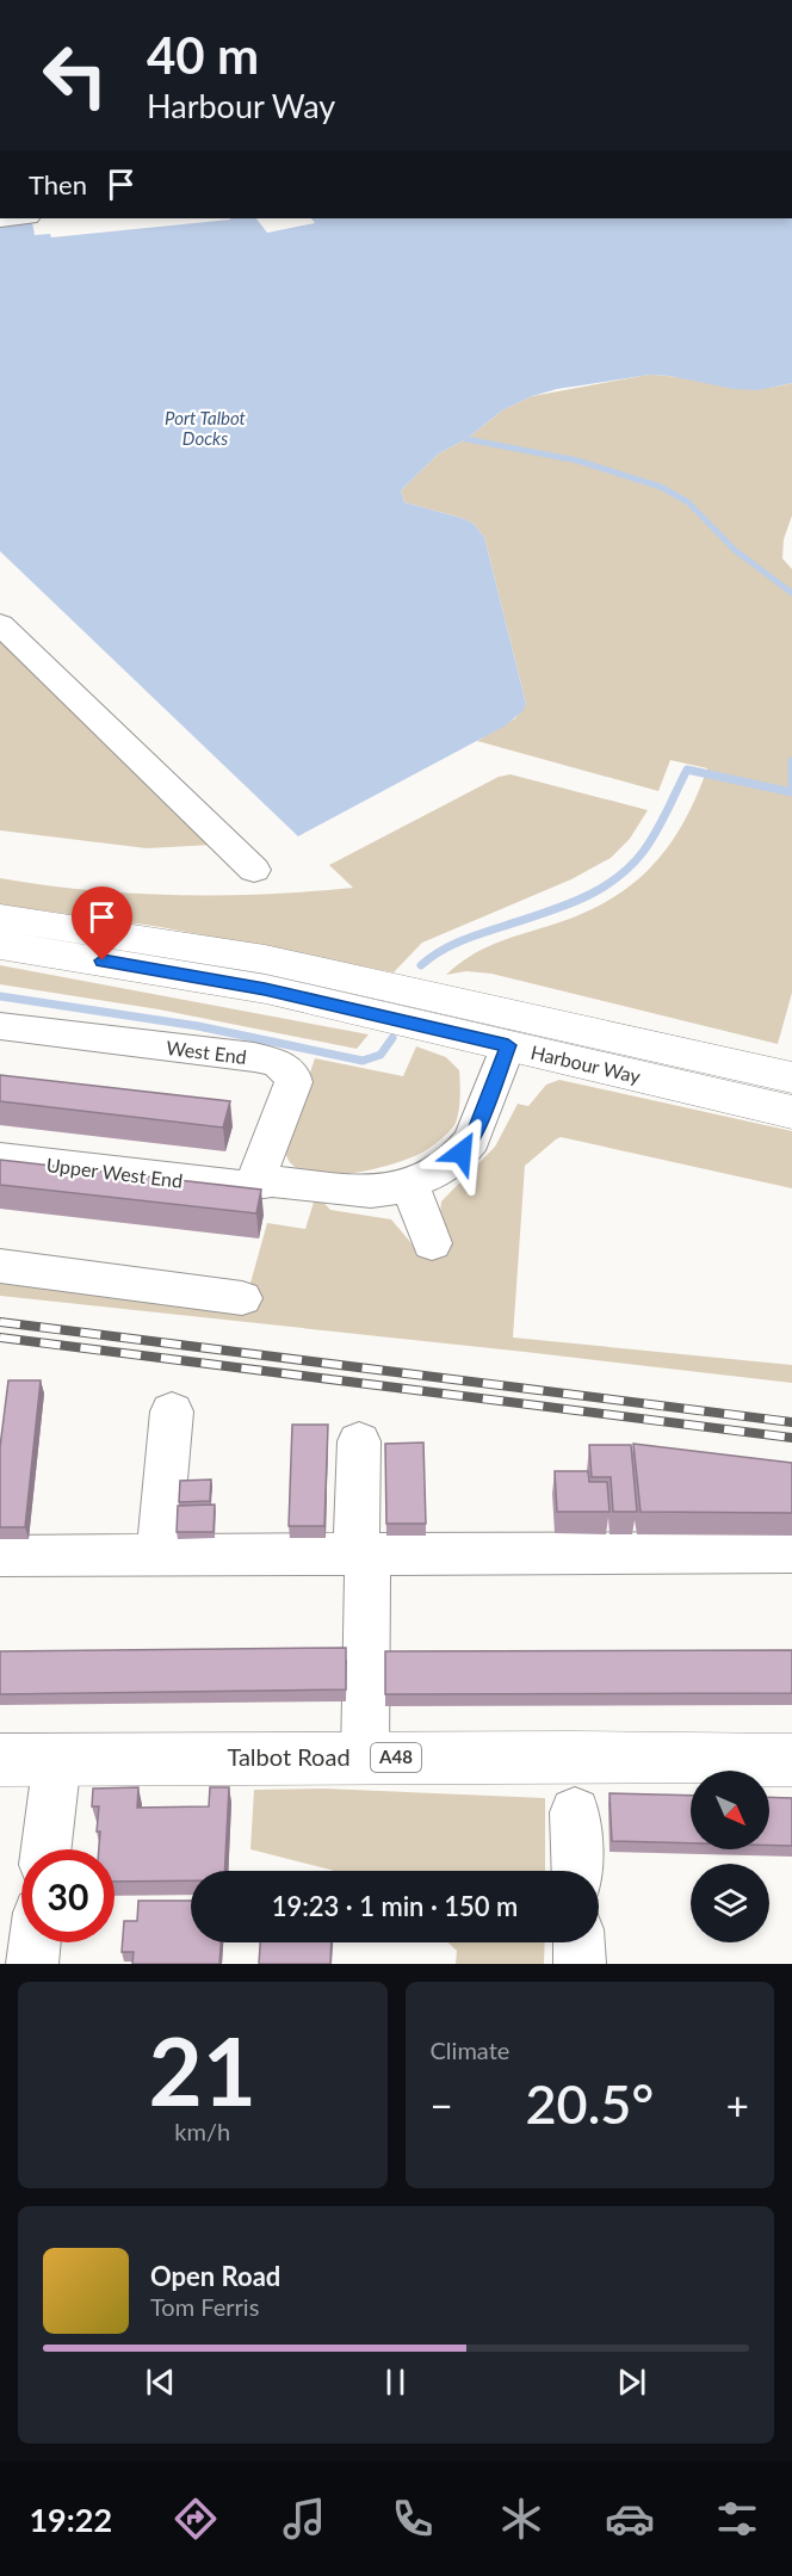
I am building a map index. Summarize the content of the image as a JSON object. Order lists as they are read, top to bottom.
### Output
{
  "streets": {
    "main road": ["Harbour Way", "Talbot Road", "A48"],
    "street": ["West End", "Upper West End"]
  },
  "crossings": [
    ["West End", "Upper West End"]
  ],
  "water": ["Port Talbot Docks"],
  "north": "bottom right",
  "page": {
    "turn": ["40 m", "Harbour Way"],
    "then": "Then",
    "limit": "30",
    "trip": "19:23 · 1 min · 150 m",
    "tile": [
      ["21", "km/h"],
      "Climate"
    ],
    "heat": ["−", "20.5°", "+"],
    "song": ["Open Road", "Tom Ferris"],
    "tabs": "19:22"
  }
}
